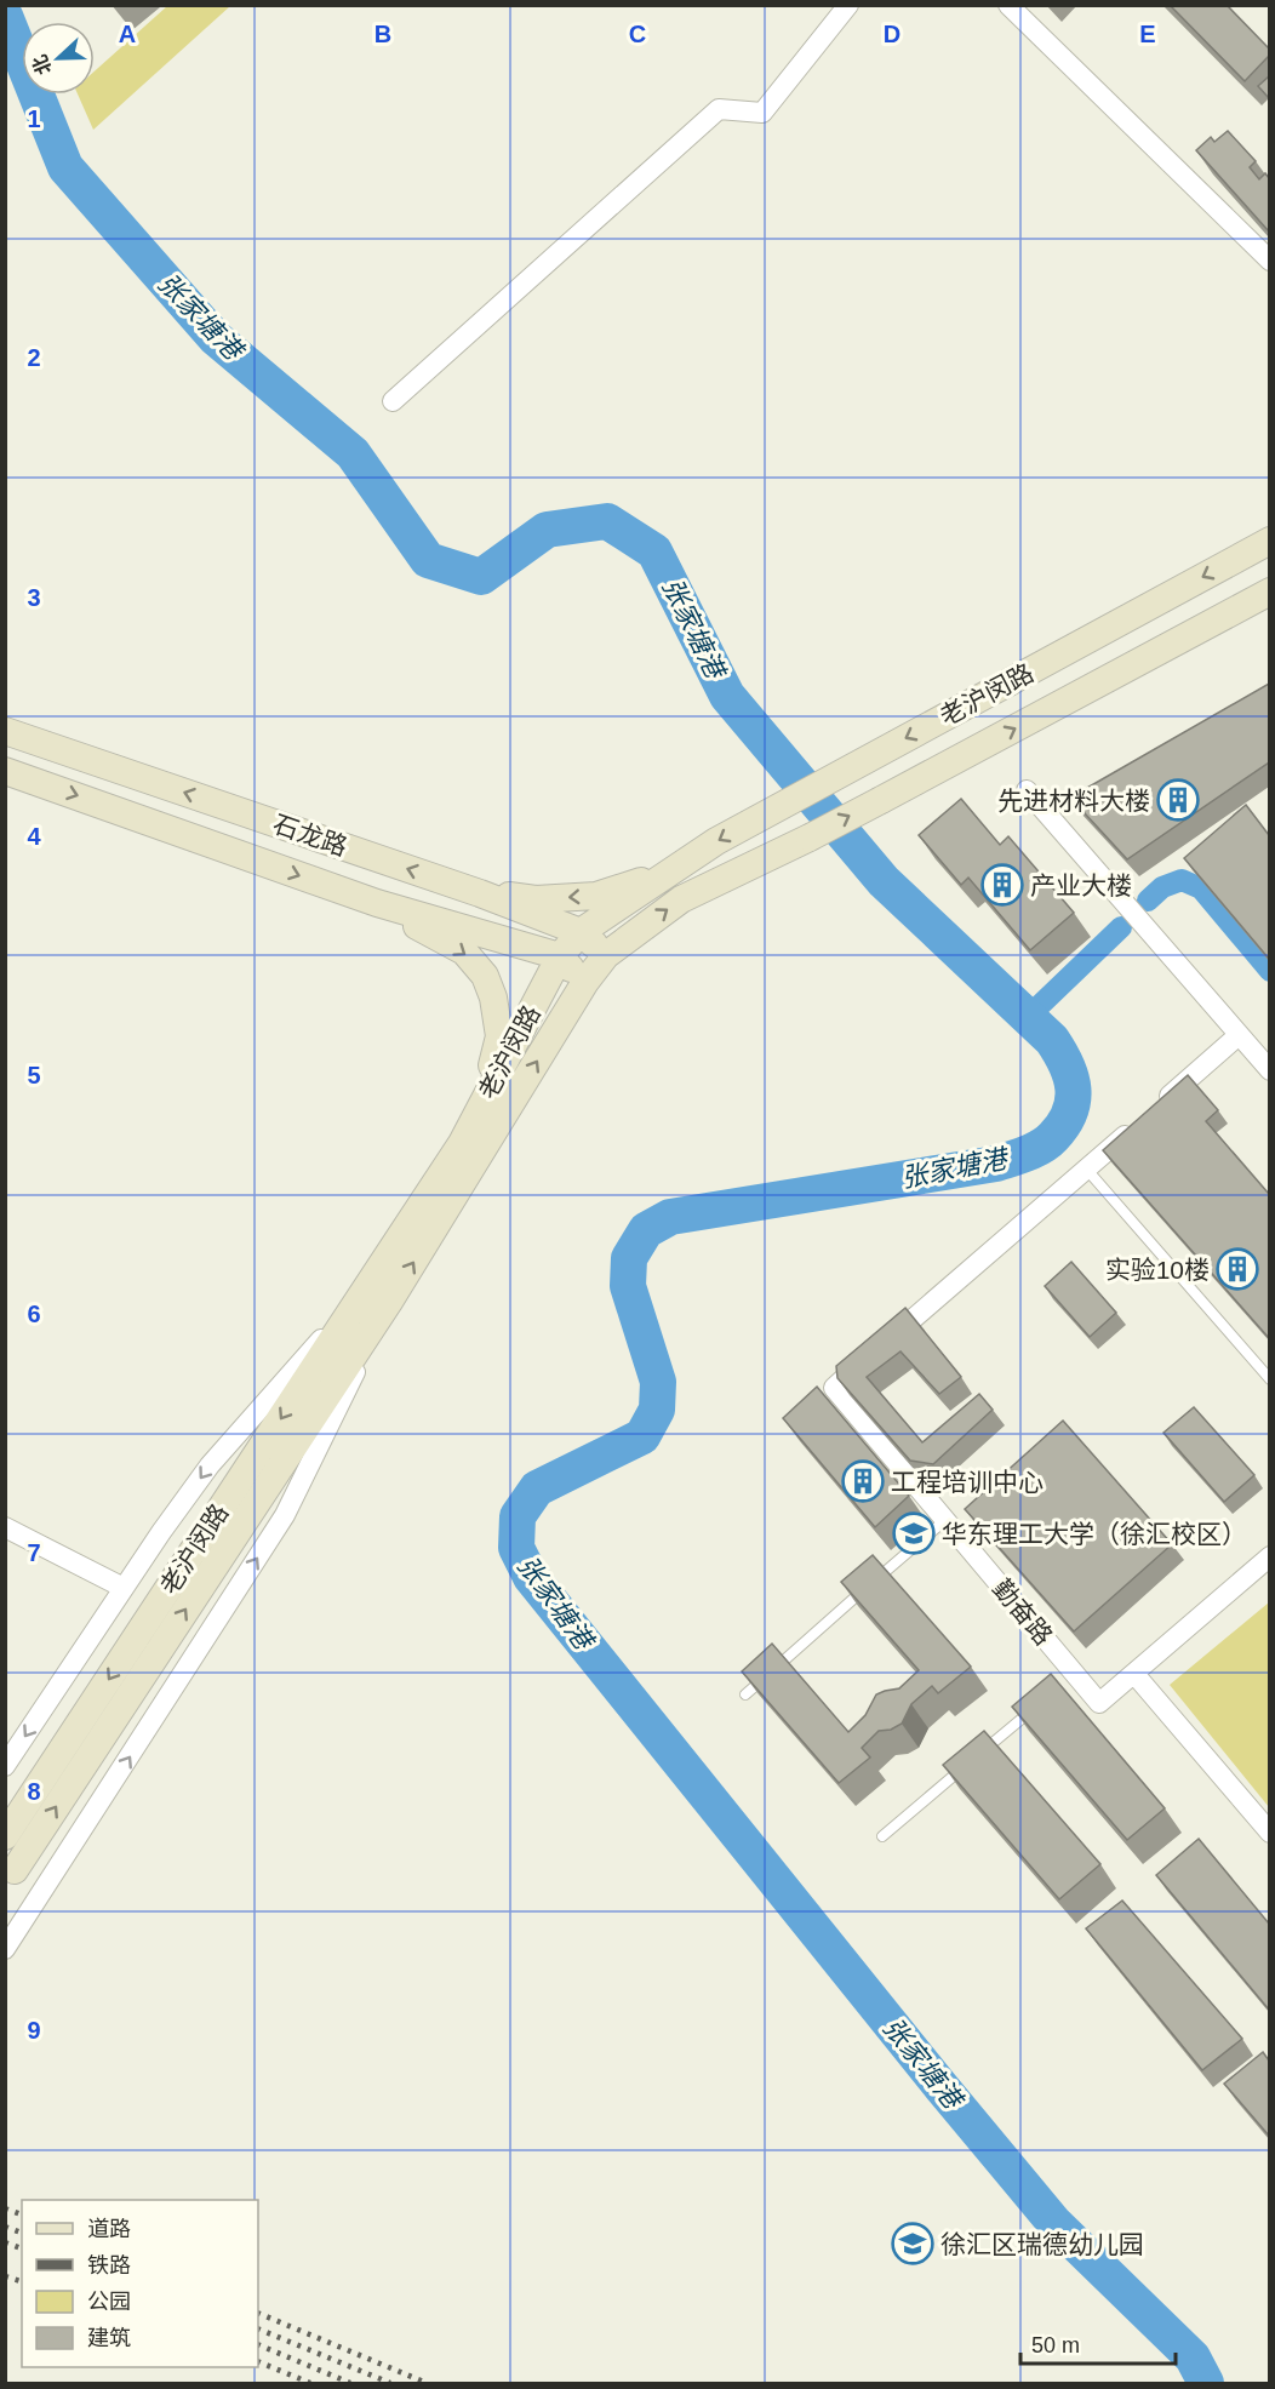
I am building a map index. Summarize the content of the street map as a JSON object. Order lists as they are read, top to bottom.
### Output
{
  "streets": {
    "main road": ["老沪闵路", "石龙路"],
    "street": ["勤奋路"]
  },
  "crossings": [
    ["老沪闵路", "石龙路"]
  ],
  "water": ["张家塘港"],
  "places": {
    "building": [
      "先进材料大楼",
      "产业大楼",
      "实验10楼",
      "工程培训中心"
    ],
    "school or university": ["华东理工大学（徐汇校区）", "徐汇区瑞德幼儿园"]
  },
  "legend": [
    "道路",
    "铁路",
    "公园",
    "建筑"
  ],
  "scale_bar": "50 m",
  "north": "left",
  "grid": {
    "columns": [
      "A",
      "B",
      "C",
      "D",
      "E"
    ],
    "rows": [
      "1",
      "2",
      "3",
      "4",
      "5",
      "6",
      "7",
      "8",
      "9"
    ]
  }
}
